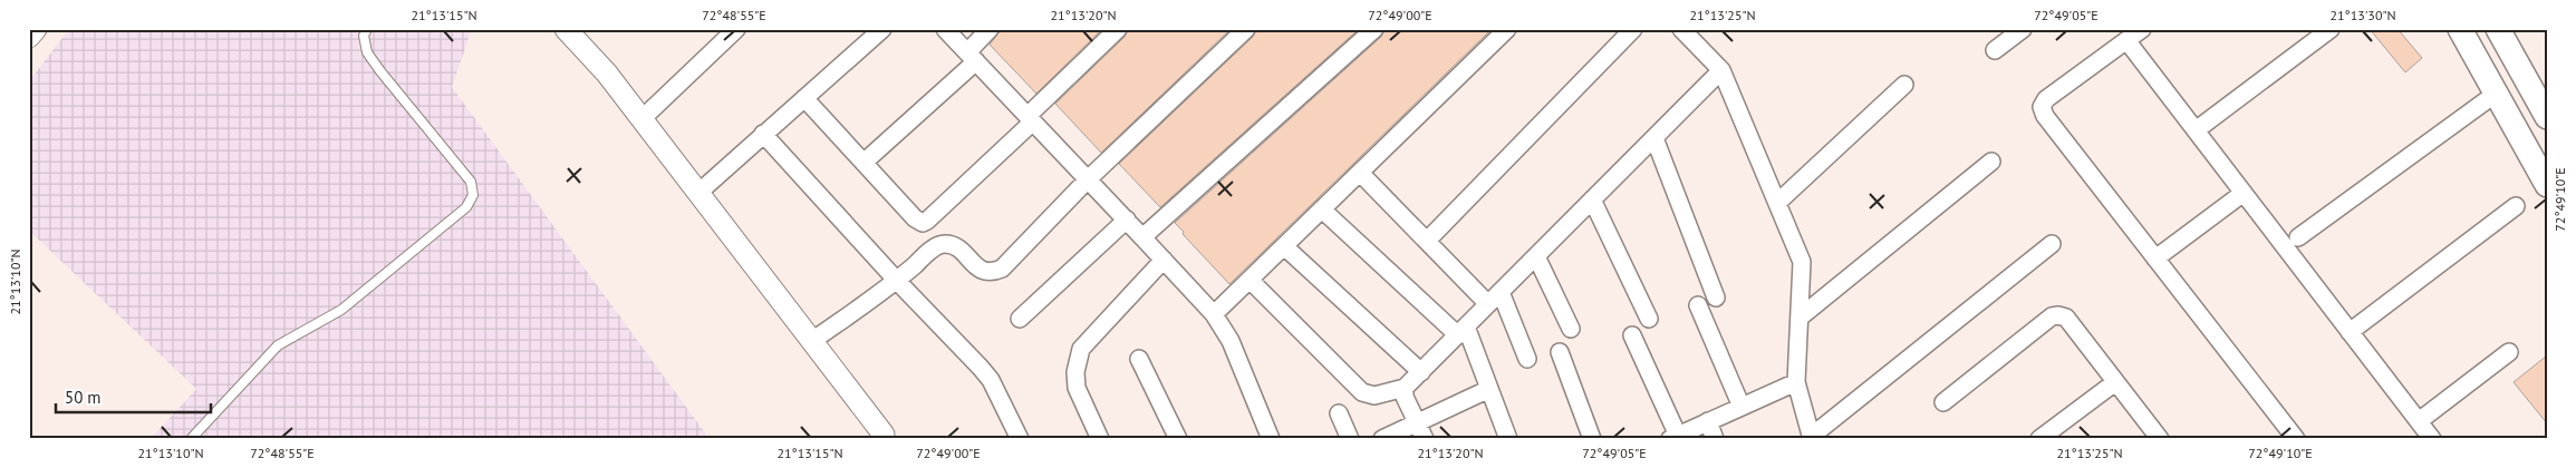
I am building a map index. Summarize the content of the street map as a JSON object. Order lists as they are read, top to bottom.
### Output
{
  "scale_bar": "50 m",
  "coordinates": [
    "21°13'15\"N",
    "72°48'55\"E",
    "21°13'20\"N",
    "72°49'00\"E",
    "21°13'25\"N",
    "72°49'05\"E",
    "21°13'30\"N",
    "72°49'10\"E",
    "21°13'10\"N"
  ]
}
